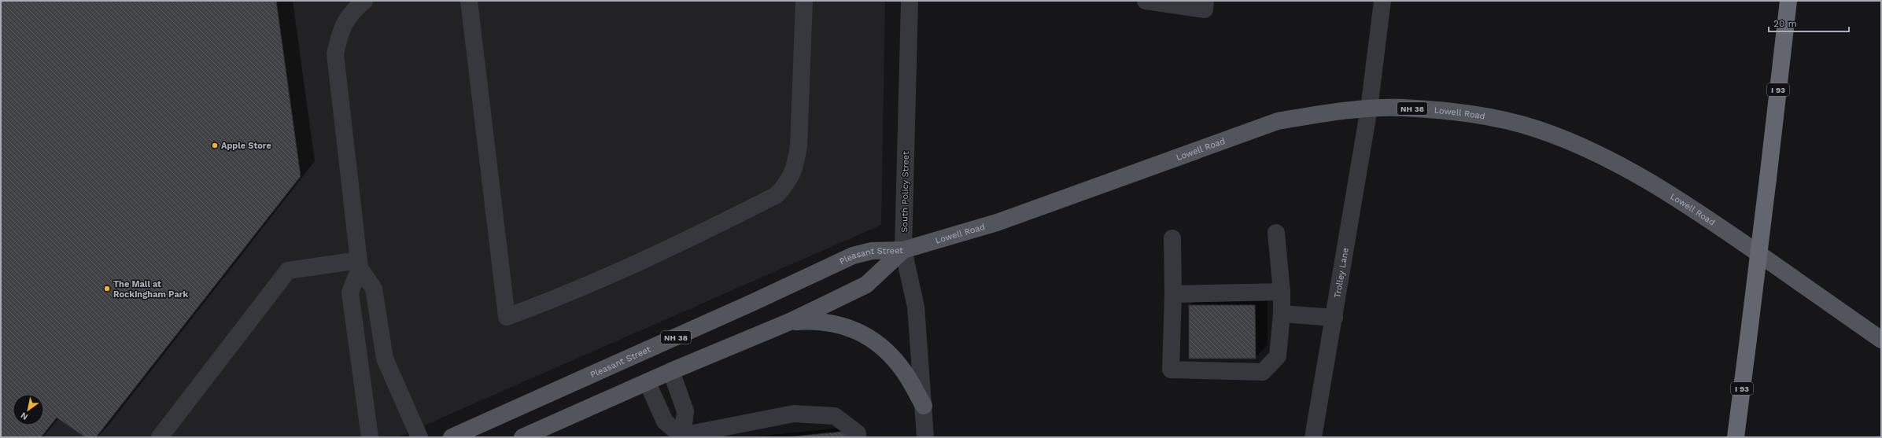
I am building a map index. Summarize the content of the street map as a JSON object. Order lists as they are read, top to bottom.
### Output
{
  "streets": {
    "highway": ["I 93"],
    "main road": ["NH 38", "Lowell Road", "Pleasant Street"],
    "street": ["South Policy Street", "Trolley Lane"]
  },
  "crossings": [
    ["Lowell Road", "South Policy Street"],
    ["Lowell Road", "Pleasant Street"],
    ["Lowell Road", "Trolley Lane"],
    ["South Policy Street", "Pleasant Street"]
  ],
  "places": ["Apple Store", "The Mall at Rockingham Park"],
  "scale_bar": "20 m",
  "north": "bottom left"
}
